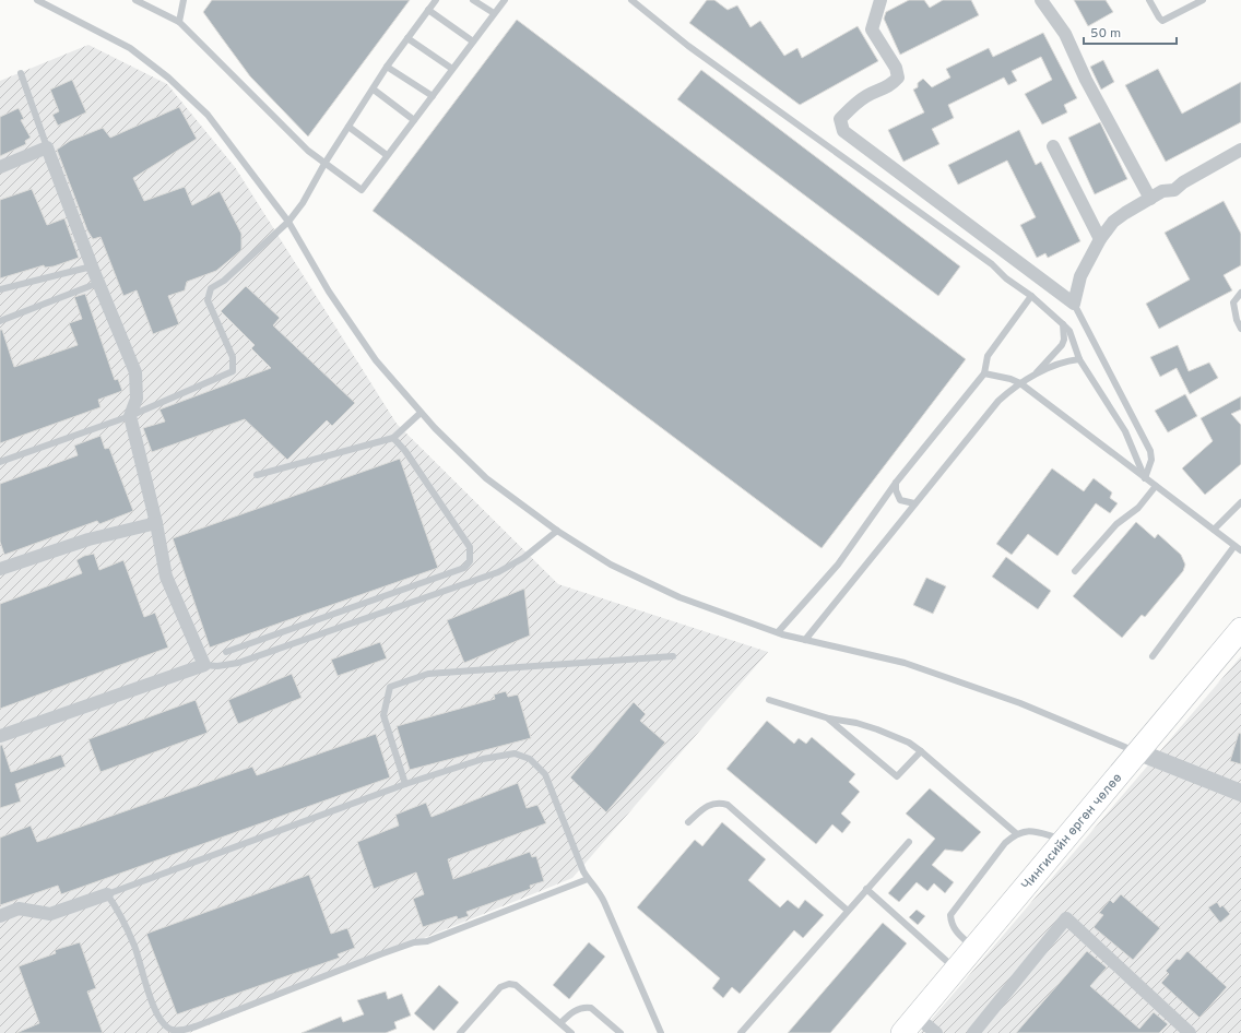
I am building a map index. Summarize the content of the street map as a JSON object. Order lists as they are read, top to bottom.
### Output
{
  "streets": {
    "highway": ["Чингисийн өргөн чөлөө"]
  },
  "scale_bar": "50 m"
}
